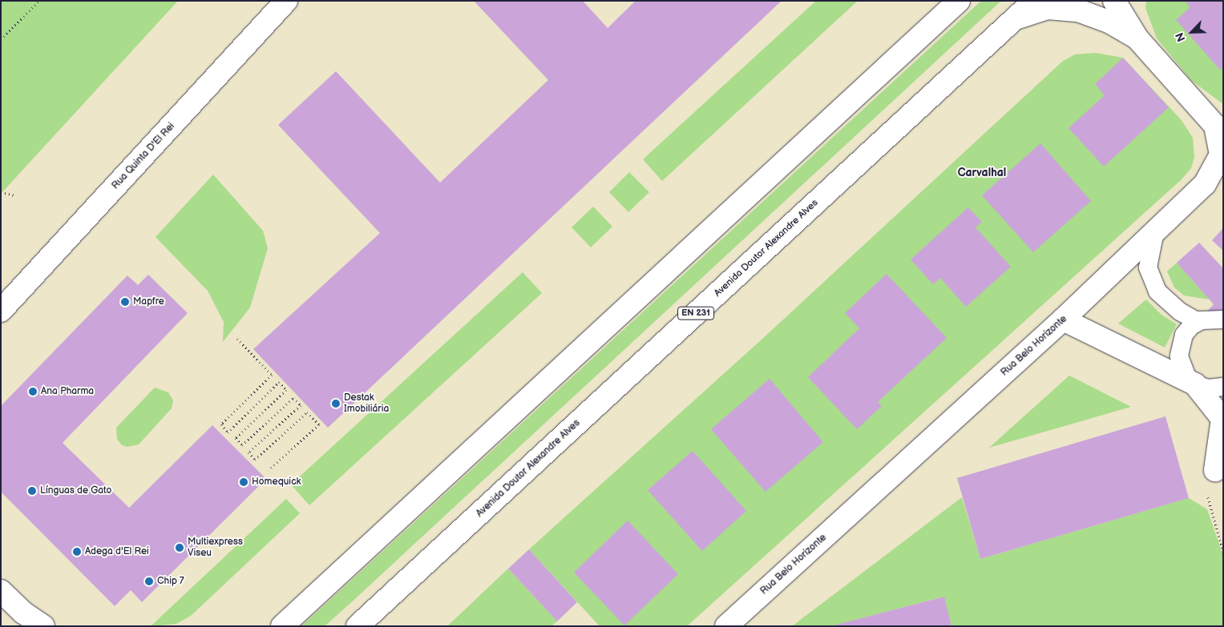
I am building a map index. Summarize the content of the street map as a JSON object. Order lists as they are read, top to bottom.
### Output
{
  "streets": {
    "main road": [
      "Rua Quinta D'El Rei",
      "Avenida Doutor Alexandre Alves",
      "EN 231",
      "Rua Belo Horizonte"
    ]
  },
  "crossings": [
    ["Avenida Doutor Alexandre Alves", "Rua Belo Horizonte"]
  ],
  "districts": ["Carvalhal"],
  "places": [
    "Mapfre",
    "Ana Pharma",
    "Destak Imobiliária",
    "Homequick",
    "Línguas de Gato",
    "Multiexpress Viseu",
    "Adega d'El Rei",
    "Chip 7"
  ],
  "north": "bottom left"
}
